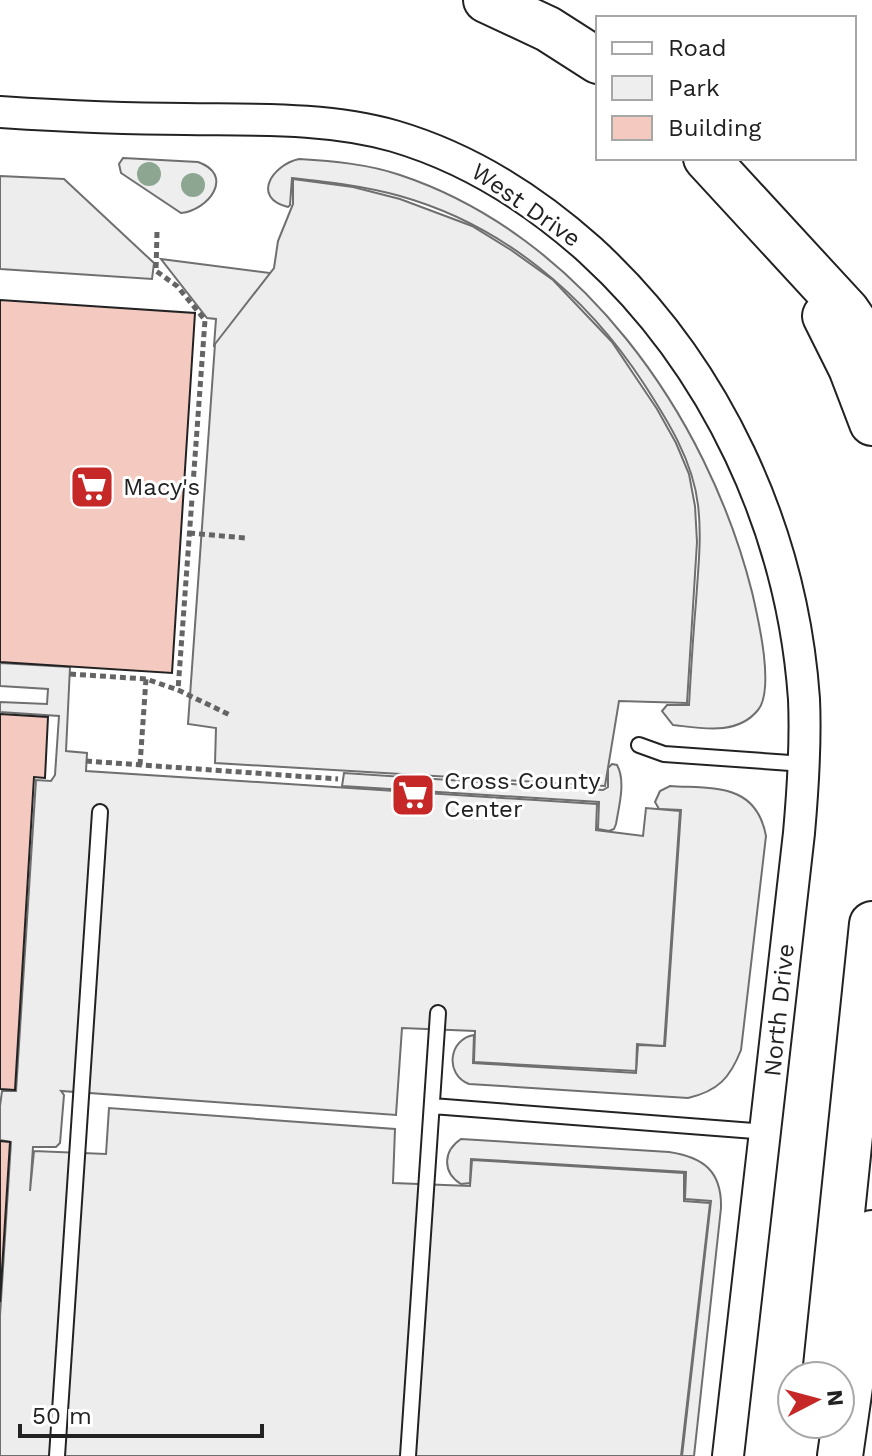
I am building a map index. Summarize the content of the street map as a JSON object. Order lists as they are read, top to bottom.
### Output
{
  "streets": {
    "street": ["West Drive", "North Drive"]
  },
  "crossings": [
    ["West Drive", "North Drive"]
  ],
  "places": {
    "supermarket": ["Macy's", "Cross County Center"]
  },
  "legend": ["Road", "Park", "Building"],
  "scale_bar": "50 m",
  "north": "right"
}
